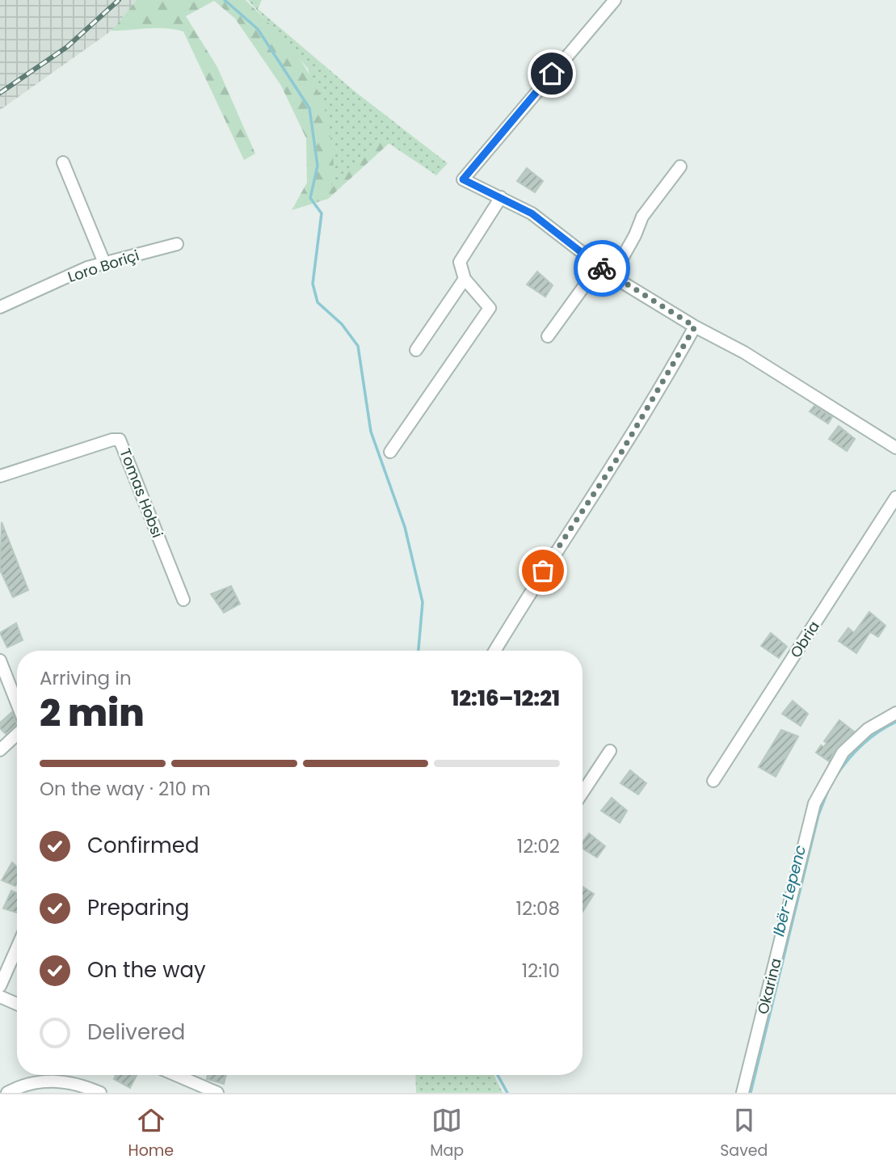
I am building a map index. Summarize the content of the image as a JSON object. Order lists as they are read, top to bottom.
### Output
{
  "streets": {
    "street": [
      "Loro Boriçi",
      "Tomas Hobsi",
      "Obria",
      "Okarina"
    ]
  },
  "water": ["Ibër-Lepenc"],
  "page": {
    "heading": ["2 min", "Arriving in", "12:16–12:21"],
    "bar": "On the way · 210 m",
    "list": [
      ["Confirmed", "12:02"],
      ["Preparing", "12:08"],
      ["On the way", "12:10"],
      "Delivered"
    ],
    "tabs": ["Home", "Map", "Saved"]
  }
}
